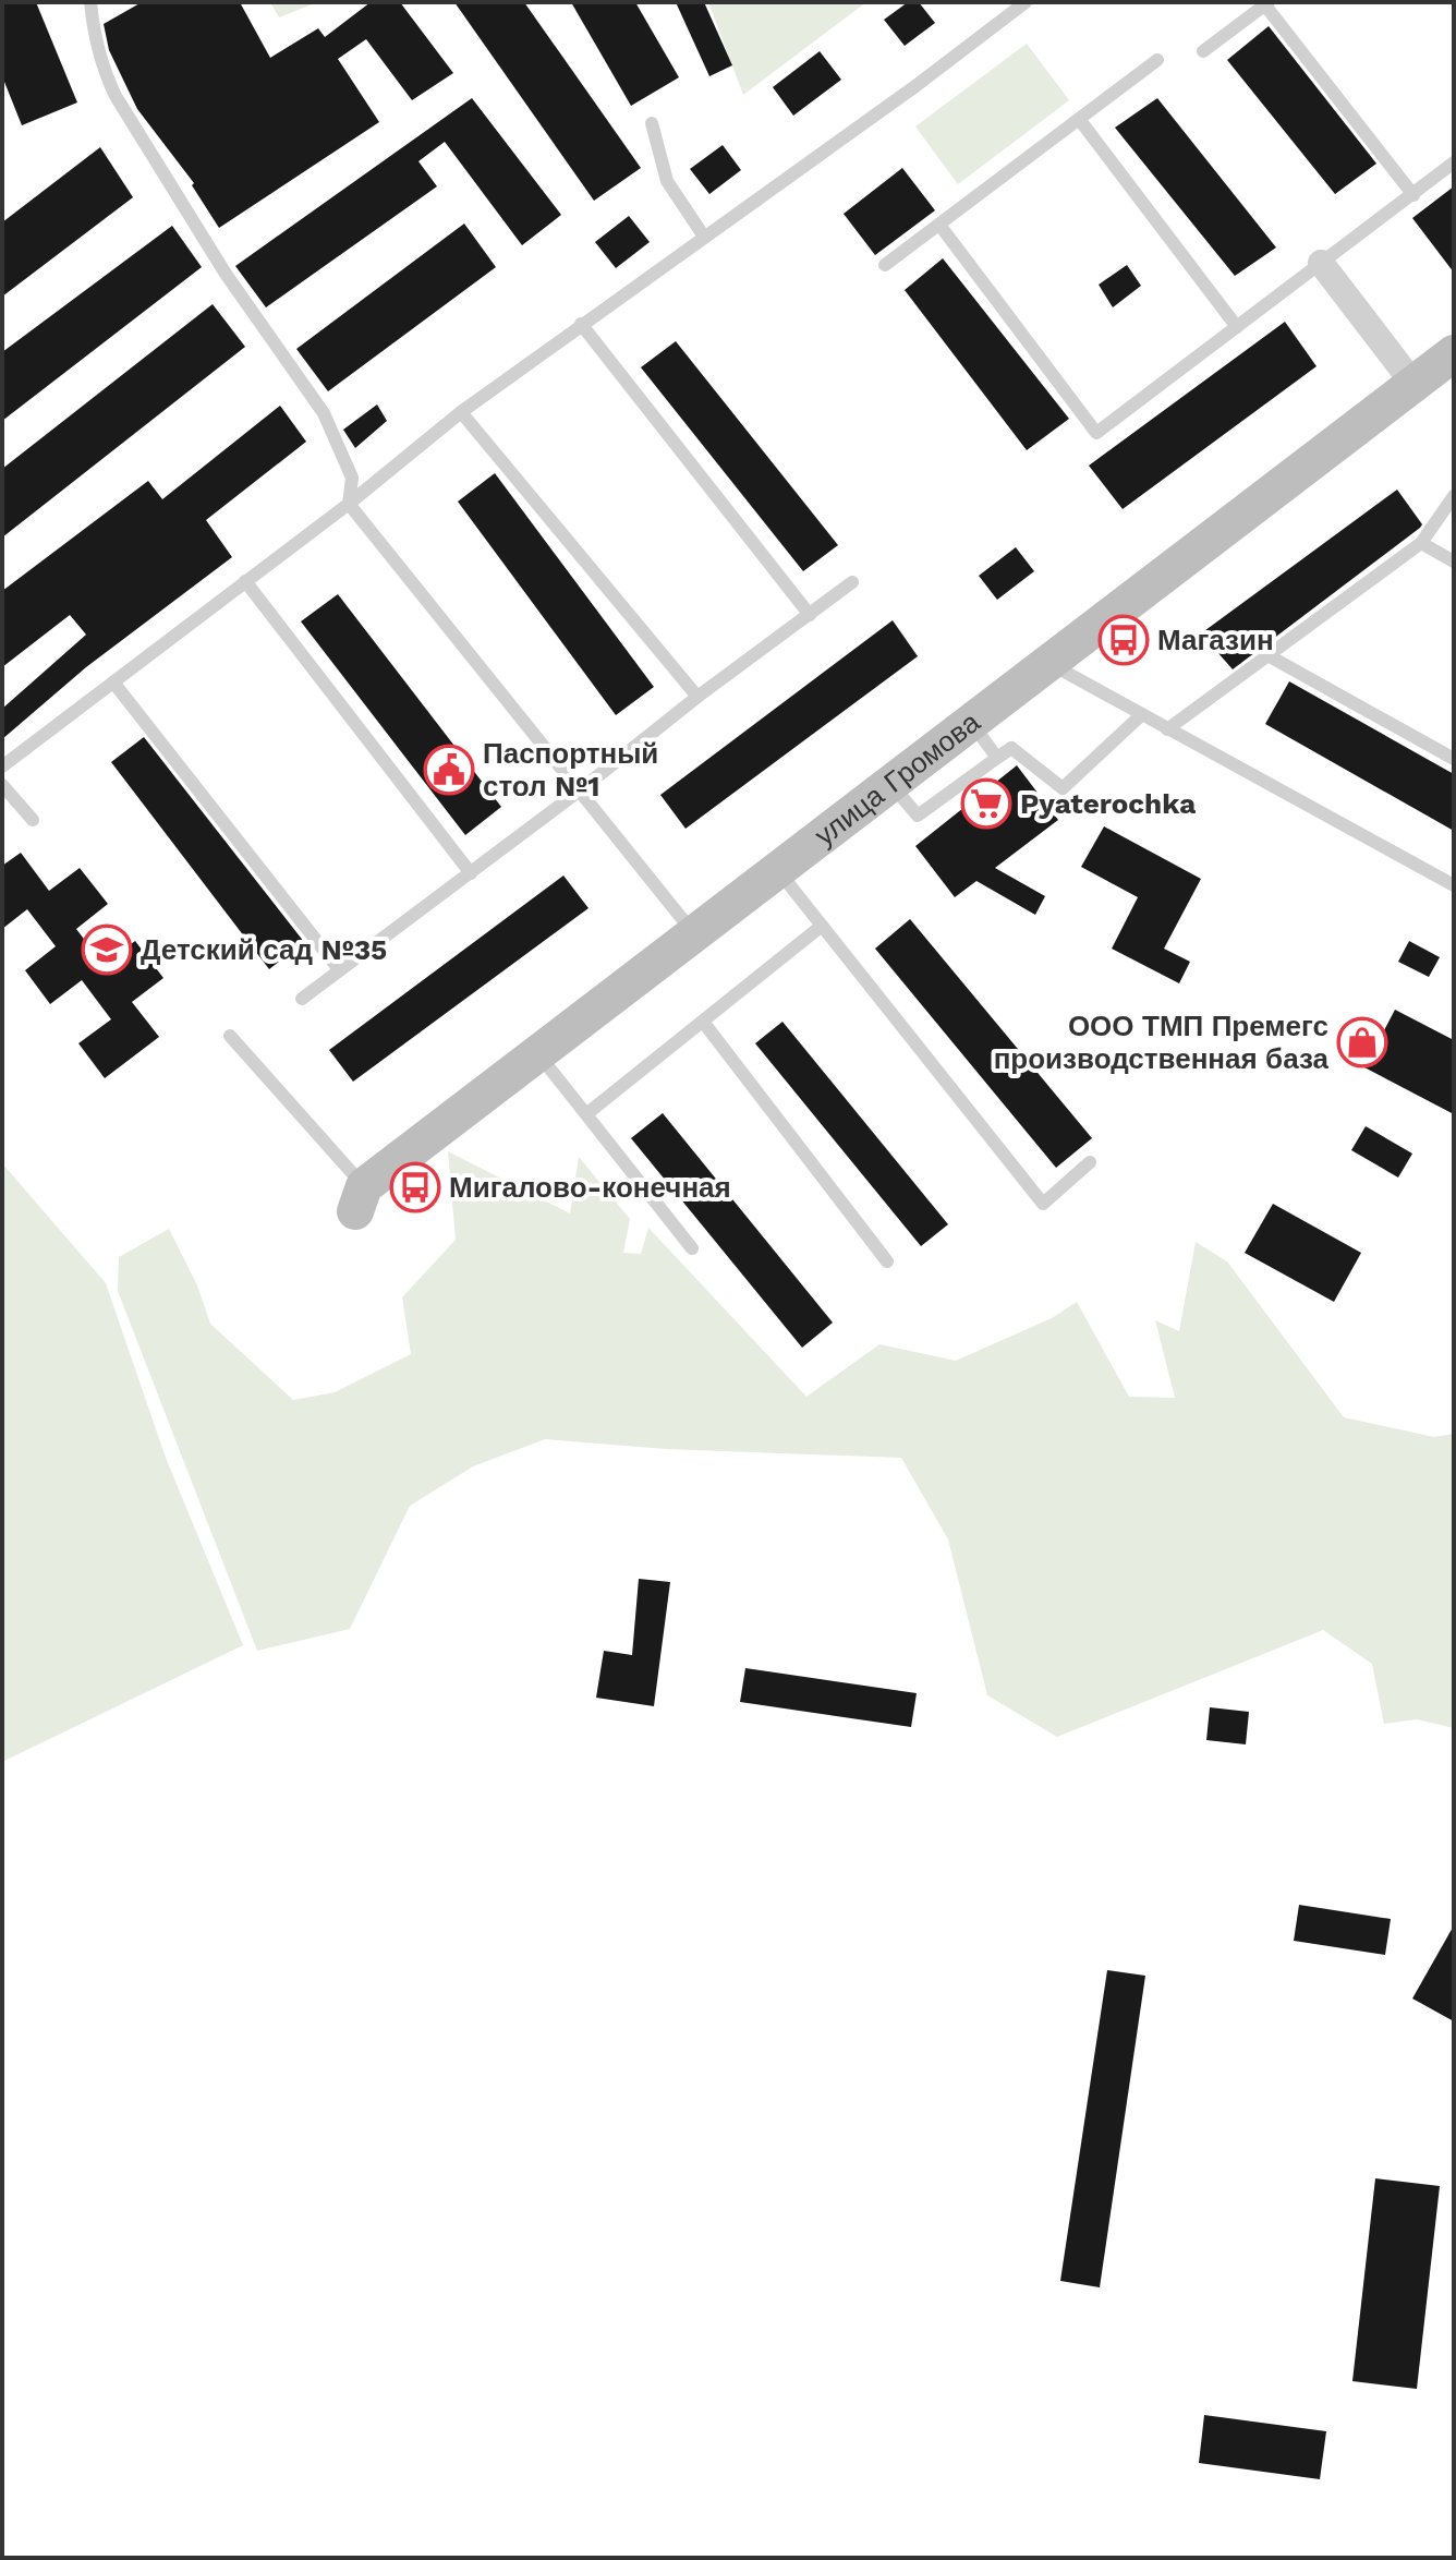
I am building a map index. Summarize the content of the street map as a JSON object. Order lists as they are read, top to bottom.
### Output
{
  "streets": {
    "street": ["улица Громова"]
  },
  "places": {
    "bus stop": ["Магазин", "Мигалово-конечная"],
    "public building": ["Паспортный стол №1"],
    "supermarket": ["Pyaterochka"],
    "school or university": ["Детский сад №35"],
    "shop": ["ООО ТМП Премегс производственная база"]
  }
}
